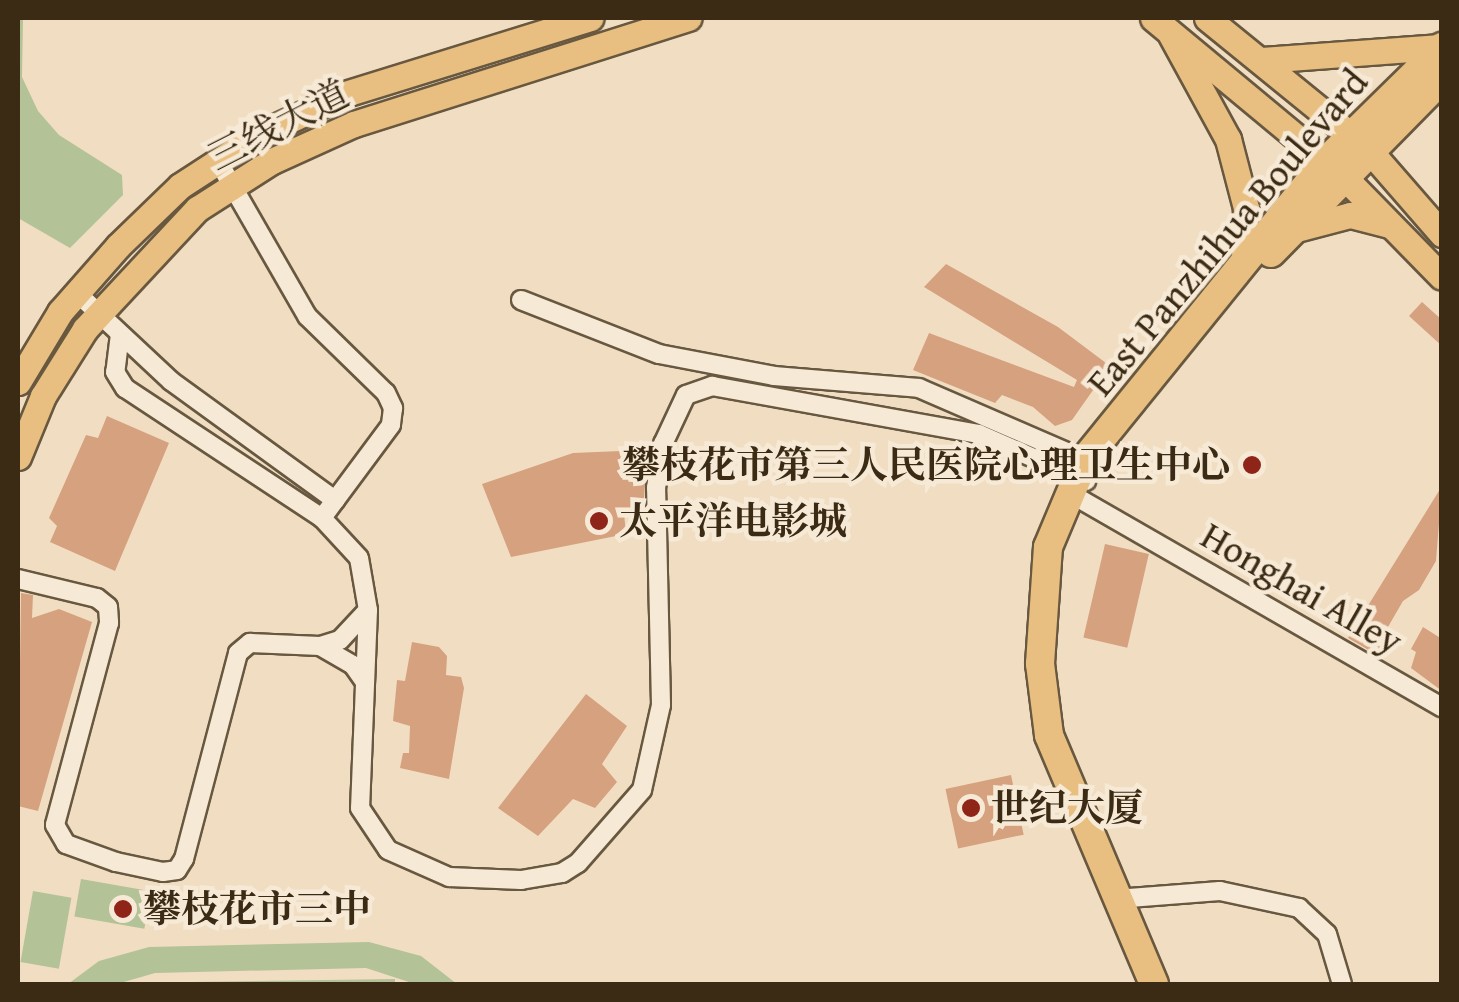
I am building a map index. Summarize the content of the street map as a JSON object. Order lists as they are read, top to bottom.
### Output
{
  "streets": {
    "highway": ["East Panzhihua Boulevard"],
    "main road": ["三线大道"],
    "street": ["Honghai Alley"]
  },
  "crossings": [
    ["East Panzhihua Boulevard", "Honghai Alley"]
  ],
  "places": [
    "攀枝花市第三人民医院心理卫生中心",
    "太平洋电影城",
    "世纪大厦",
    "攀枝花市三中"
  ]
}
